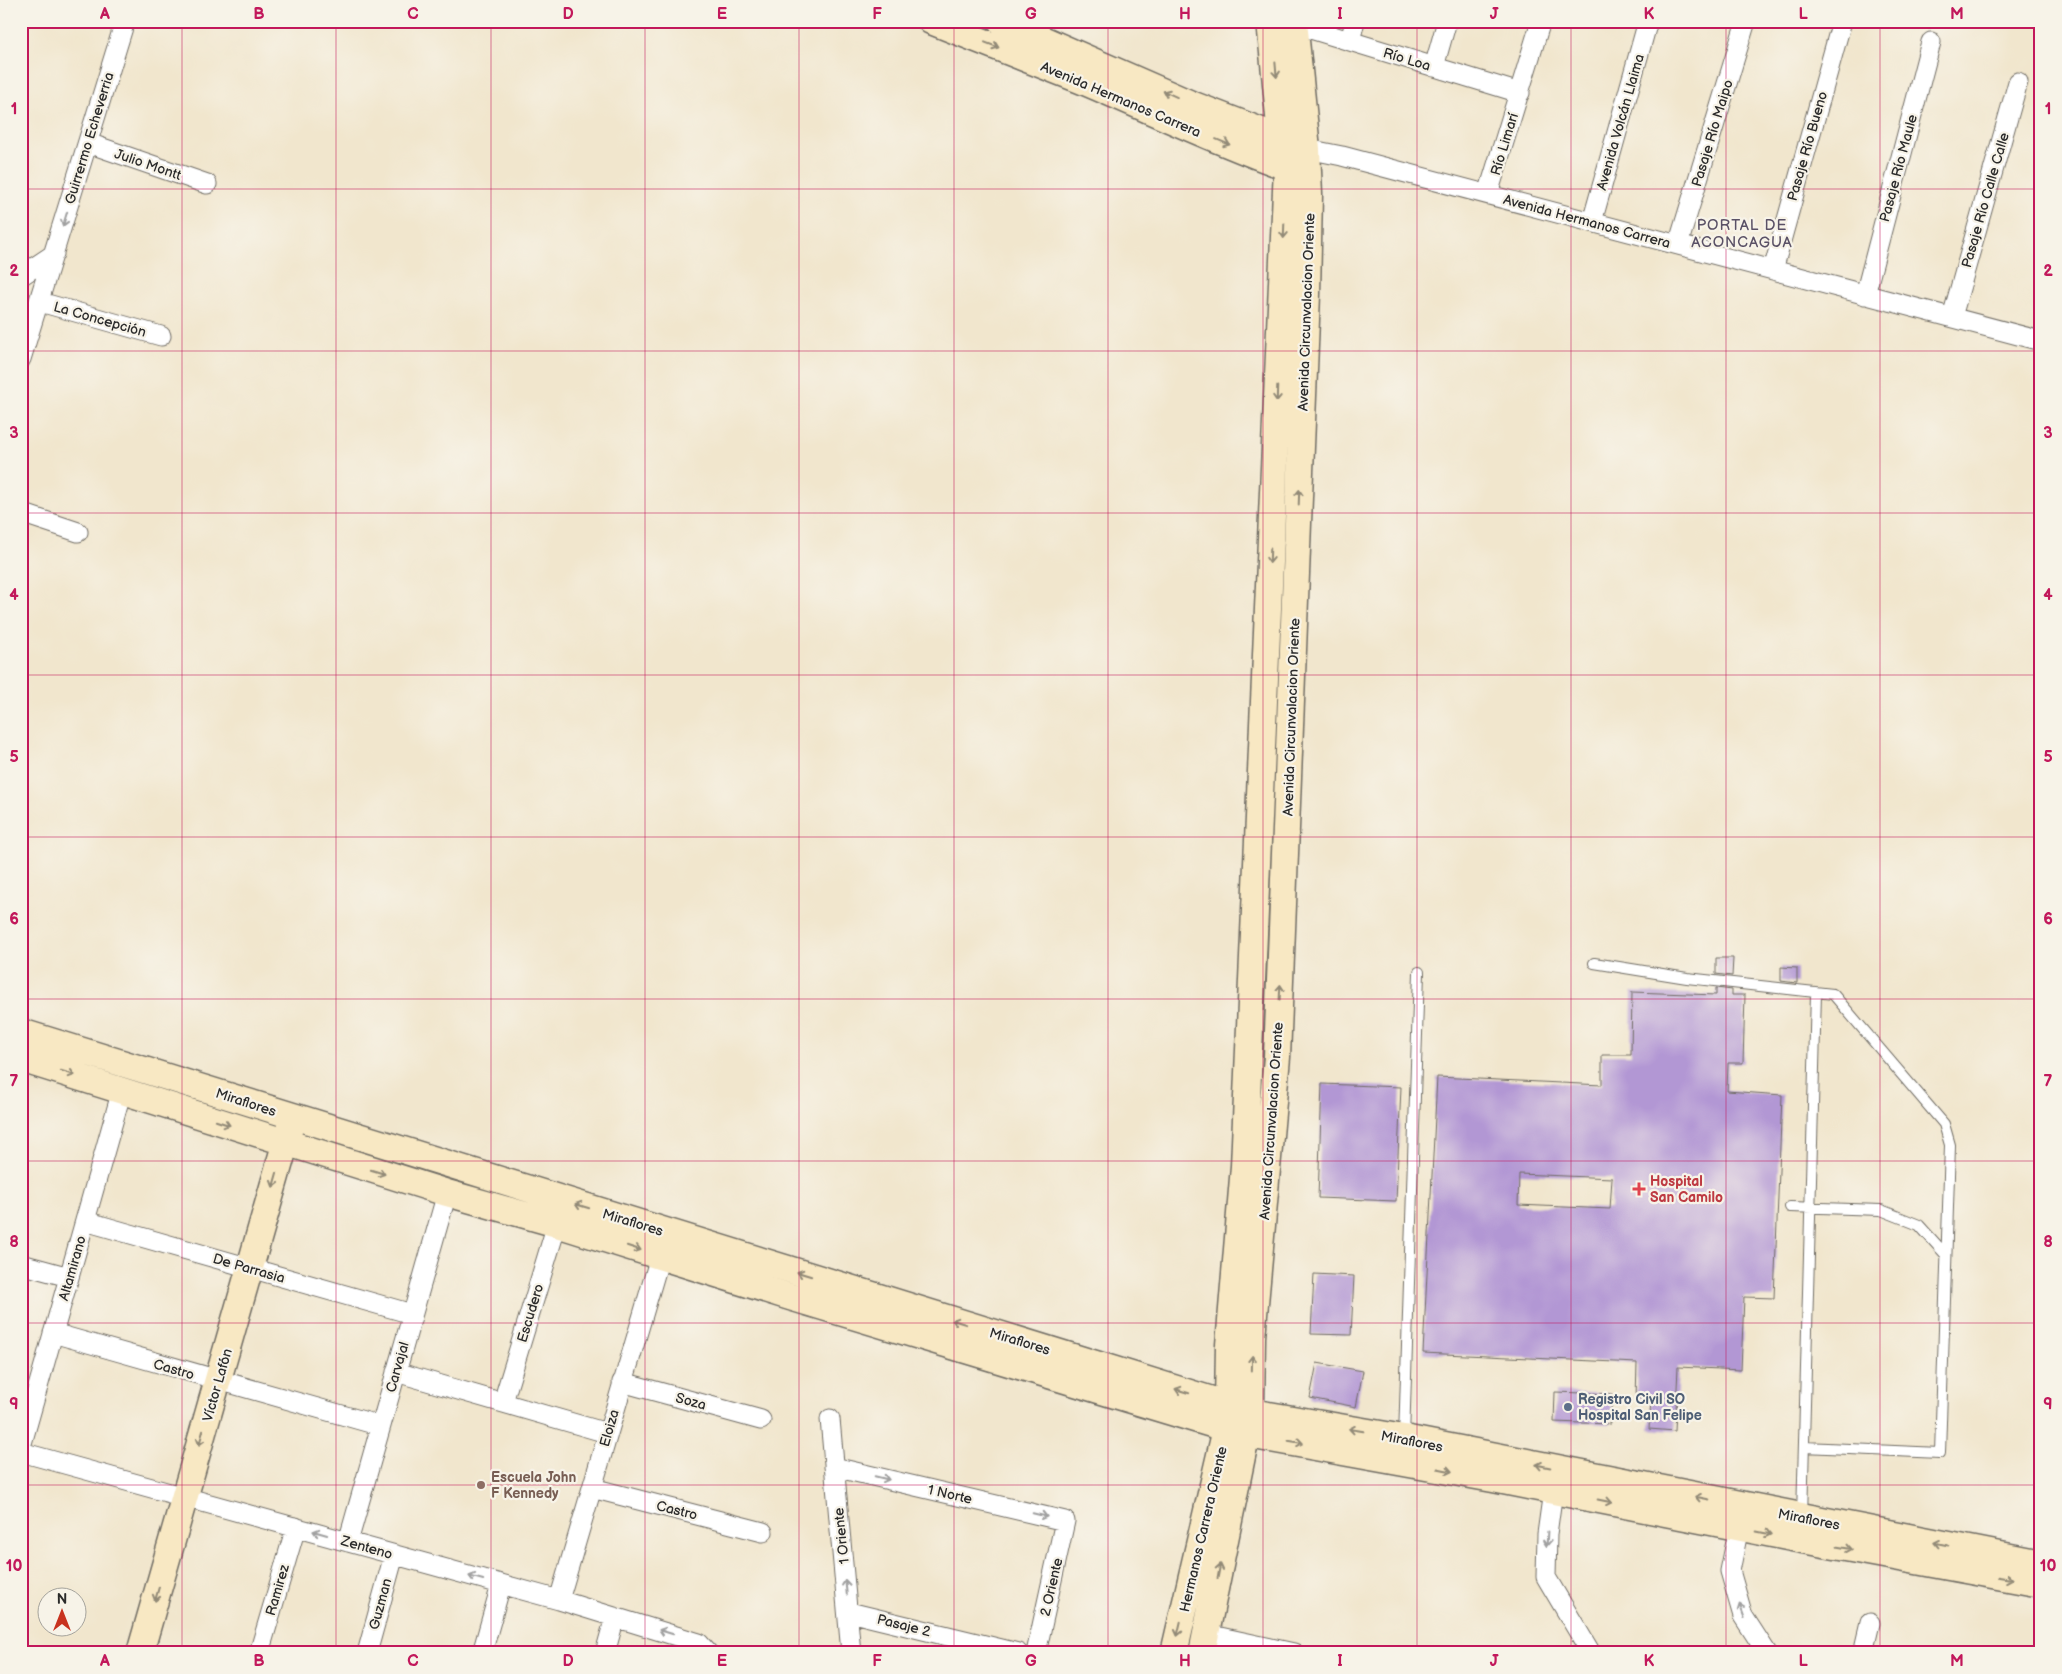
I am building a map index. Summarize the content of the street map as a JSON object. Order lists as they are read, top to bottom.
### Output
{
  "streets": {
    "street": [
      "Río Loa",
      "Avenida Hermanos Carrera",
      "Avenida Volcán Llaima",
      "Pasaje Río Maipo",
      "Guirrermo Echeverria",
      "Río Limarí",
      "Pasaje Río Bueno",
      "Julio Montt",
      "Pasaje Río Maule",
      "Pasaje Río Calle Calle",
      "Avenida Circunvalacion Oriente",
      "La Concepción",
      "Miraflores",
      "Altamirano",
      "De Parrasia",
      "Escudero",
      "Carvajal",
      "Castro",
      "Víctor Lafón",
      "Soza",
      "Eloiza",
      "1 Norte",
      "Hermanos Carrera Oriente",
      "1 Oriente",
      "Zenteno",
      "2 Oriente",
      "Ramirez",
      "Guzman",
      "Pasaje 2"
    ]
  },
  "crossings": [
    ["Río Loa", "Río Limarí"],
    ["Río Loa", "Avenida Circunvalacion Oriente"],
    ["Avenida Hermanos Carrera", "Avenida Volcán Llaima"],
    ["Avenida Hermanos Carrera", "Pasaje Río Maipo"],
    ["Avenida Hermanos Carrera", "Río Limarí"],
    ["Avenida Hermanos Carrera", "Pasaje Río Bueno"],
    ["Avenida Hermanos Carrera", "Pasaje Río Maule"],
    ["Avenida Hermanos Carrera", "Pasaje Río Calle Calle"],
    ["Avenida Hermanos Carrera", "Avenida Circunvalacion Oriente"],
    ["Guirrermo Echeverria", "Julio Montt"],
    ["Guirrermo Echeverria", "La Concepción"],
    ["Avenida Circunvalacion Oriente", "Miraflores"],
    ["Avenida Circunvalacion Oriente", "Hermanos Carrera Oriente"],
    ["Miraflores", "Altamirano"],
    ["Miraflores", "Escudero"],
    ["Miraflores", "Carvajal"],
    ["Miraflores", "Víctor Lafón"],
    ["Miraflores", "Eloiza"],
    ["Miraflores", "Hermanos Carrera Oriente"],
    ["Altamirano", "De Parrasia"],
    ["Altamirano", "Castro"],
    ["De Parrasia", "Carvajal"],
    ["De Parrasia", "Víctor Lafón"],
    ["Carvajal", "Castro"],
    ["Carvajal", "Zenteno"],
    ["Castro", "Víctor Lafón"],
    ["Castro", "Eloiza"],
    ["Víctor Lafón", "Zenteno"],
    ["Soza", "Eloiza"],
    ["Eloiza", "Zenteno"],
    ["1 Norte", "1 Oriente"],
    ["1 Norte", "2 Oriente"],
    ["1 Oriente", "Pasaje 2"],
    ["Zenteno", "Ramirez"],
    ["Zenteno", "Guzman"]
  ],
  "one_way": [
    "Víctor Lafón",
    "1 Norte",
    "1 Oriente",
    "Zenteno"
  ],
  "districts": ["PORTAL DE ACONCAGUA"],
  "places": {
    "health": ["Hospital San Camilo"],
    "other": ["Registro Civil SO Hospital San Felipe", "Escuela John F Kennedy"]
  },
  "north": "top",
  "grid": {
    "columns": [
      "A",
      "B",
      "C",
      "D",
      "E",
      "F",
      "G",
      "H",
      "I",
      "J",
      "K",
      "L",
      "M"
    ],
    "rows": [
      "1",
      "2",
      "3",
      "4",
      "5",
      "6",
      "7",
      "8",
      "9",
      "10"
    ]
  }
}
